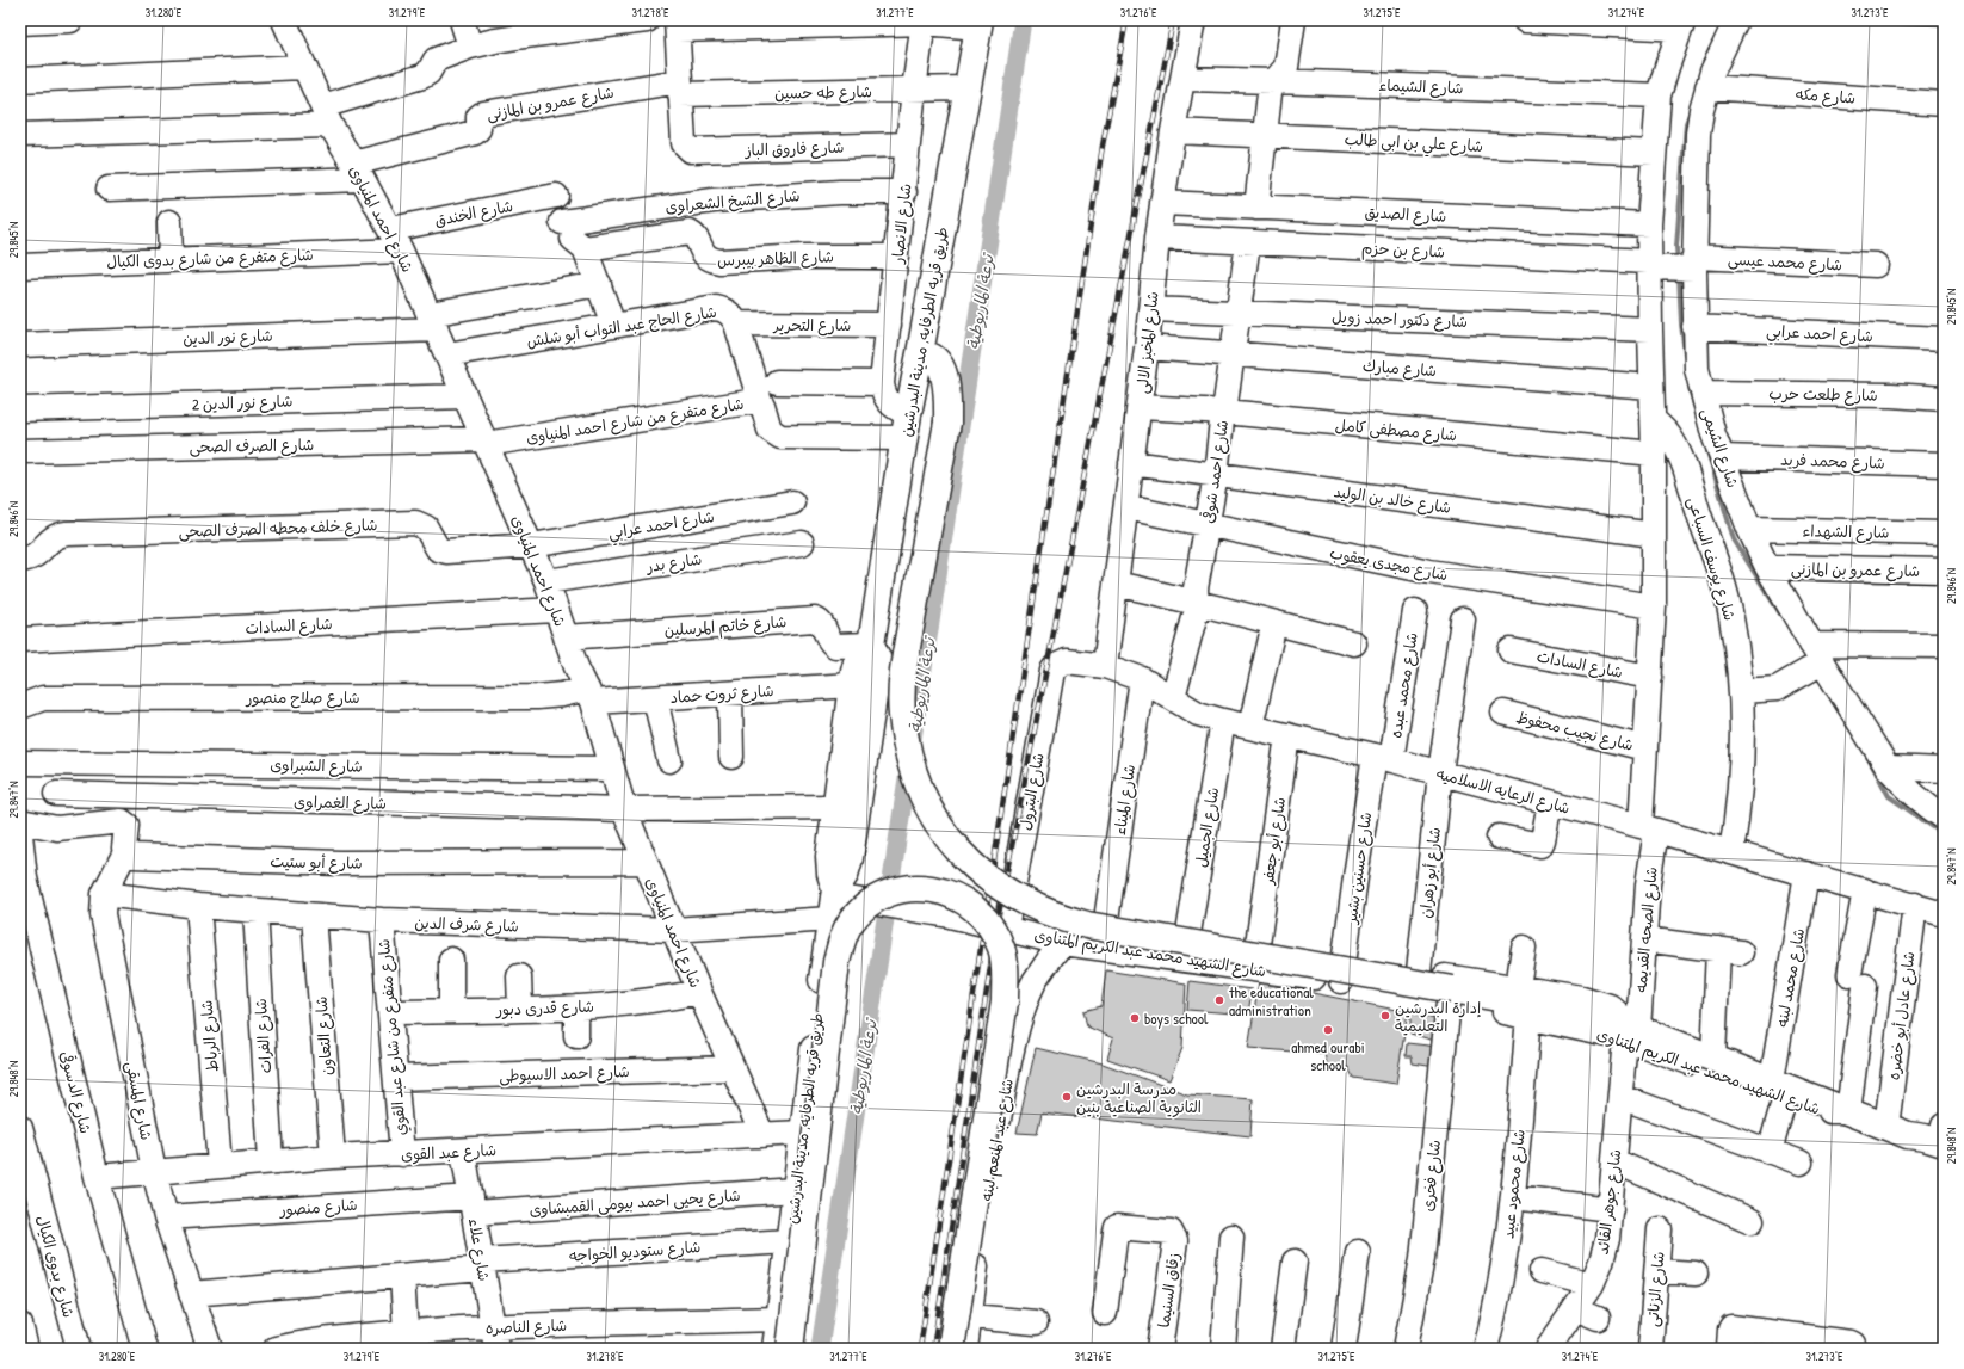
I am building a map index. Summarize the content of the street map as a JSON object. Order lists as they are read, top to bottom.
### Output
{
  "streets": {
    "main road": ["طريق قريه الطرفايه, مدينة البدرشين"],
    "street": [
      "شارع الشيماء",
      "شارع طه حسين",
      "شارع مكه",
      "شارع عمرو بن المازنى",
      "شارع علي بن ابى طالب",
      "شارع فاروق الباز",
      "شارع الشيخ الشعراوى",
      "شارع الخندق",
      "شارع الصديق",
      "شارع احمد المنياوى",
      "شارع الانصار",
      "شارع بن حزم",
      "شارع متفرع من شارع بدوى الكيال",
      "شارع الظاهر بيبرس",
      "شارع محمد عيسى",
      "شارع دكتور احمد زويل",
      "شارع التحرير",
      "شارع الحاج عبد التواب أبو شلش",
      "شارع احمد عرابي",
      "شارع نور الدين",
      "شارع المخبز الالى",
      "شارع مبارك",
      "شارع طلعت حرب",
      "شارع نور الدين 2",
      "شارع متفرع من شارع احمد المنياوى",
      "شارع مصطفى كامل",
      "شارع الصرف الصحى",
      "شارع الشيمى",
      "شارع محمد فريد",
      "شارع احمد شوقى",
      "شارع خالد بن الوليد",
      "شارع خلف محطه الصرف الصحى",
      "شارع الشهداء",
      "شارع يوسف السباعى",
      "شارع بدر",
      "شارع مجدى يعقوب",
      "شارع السادات",
      "شارع خاتم المرسلين",
      "شارع محمد عبده",
      "شارع ثروت حماد",
      "شارع صلاح منصور",
      "شارع نجيب محفوظ",
      "شارع الشبراوى",
      "شارع الرعايه الاسلاميه",
      "شارع البترول",
      "شارع الميناء",
      "شارع الغمراوى",
      "شارع الجميل",
      "شارع أبو جعفر",
      "شارع أبو ستيت",
      "شارع حسنين بشير",
      "شارع أبو زهران",
      "شارع شرف الدين",
      "شارع الصحه القديمه",
      "شارع الشهيد محمد عبد الكريم المتناوى",
      "شارع محمد لبنه",
      "شارع قدرى دبور",
      "شارع عادل أبو خضره",
      "شارع الرباط",
      "شارع الفرات",
      "شارع التعاون",
      "شارع متفرع من شارع عبد القوي",
      "شارع احمد الاسيوطى",
      "شارع الدسوقى",
      "شارع المسقى",
      "شارع عبد المنعم لبنه",
      "شارع عبد القوى",
      "شارع فخرى",
      "شارع محمود عبيد",
      "شارع يحيى احمد بيومى القمبشاوى",
      "شارع جوهر القائد",
      "شارع منصور",
      "شارع علاء",
      "شارع ستوديو الخواجه",
      "شارع بدوى الكيال",
      "شارع الزناتى",
      "زقاق السنيما",
      "شارع الناصره"
    ]
  },
  "crossings": [
    ["شارع الشيماء", "شارع المخبز الالى"],
    ["شارع طه حسين", "شارع عمرو بن المازنى"],
    ["شارع طه حسين", "شارع فاروق الباز"],
    ["شارع طه حسين", "شارع الانصار"],
    ["شارع طه حسين", "طريق قريه الطرفايه, مدينة البدرشين"],
    ["شارع مكه", "شارع الشيمى"],
    ["شارع عمرو بن المازنى", "شارع فاروق الباز"],
    ["شارع عمرو بن المازنى", "شارع احمد المنياوى"],
    ["شارع عمرو بن المازنى", "شارع الشيمى"],
    ["شارع علي بن ابى طالب", "شارع المخبز الالى"],
    ["شارع فاروق الباز", "شارع الانصار"],
    ["شارع الشيخ الشعراوى", "شارع الخندق"],
    ["شارع الشيخ الشعراوى", "شارع الانصار"],
    ["شارع الخندق", "شارع احمد المنياوى"],
    ["شارع الخندق", "شارع متفرع من شارع بدوى الكيال"],
    ["شارع الصديق", "شارع المخبز الالى"],
    ["شارع احمد المنياوى", "شارع متفرع من شارع بدوى الكيال"],
    ["شارع احمد المنياوى", "شارع الحاج عبد التواب أبو شلش"],
    ["شارع احمد المنياوى", "شارع احمد عرابي"],
    ["شارع احمد المنياوى", "شارع نور الدين"],
    ["شارع احمد المنياوى", "شارع نور الدين 2"],
    ["شارع احمد المنياوى", "شارع متفرع من شارع احمد المنياوى"],
    ["شارع احمد المنياوى", "شارع الصرف الصحى"],
    ["شارع احمد المنياوى", "شارع خلف محطه الصرف الصحى"],
    ["شارع احمد المنياوى", "شارع بدر"],
    ["شارع احمد المنياوى", "شارع السادات"],
    ["شارع احمد المنياوى", "شارع خاتم المرسلين"],
    ["شارع احمد المنياوى", "شارع ثروت حماد"],
    ["شارع احمد المنياوى", "شارع صلاح منصور"],
    ["شارع احمد المنياوى", "شارع الشبراوى"],
    ["شارع احمد المنياوى", "شارع الغمراوى"],
    ["شارع احمد المنياوى", "شارع أبو ستيت"],
    ["شارع احمد المنياوى", "شارع شرف الدين"],
    ["شارع احمد المنياوى", "شارع قدرى دبور"],
    ["شارع احمد المنياوى", "شارع احمد الاسيوطى"],
    ["شارع احمد المنياوى", "شارع عبد القوى"],
    ["شارع الانصار", "شارع الظاهر بيبرس"],
    ["شارع الانصار", "شارع التحرير"],
    ["شارع الانصار", "طريق قريه الطرفايه, مدينة البدرشين"],
    ["شارع الانصار", "شارع متفرع من شارع احمد المنياوى"],
    ["شارع بن حزم", "شارع محمد عيسى"],
    ["شارع بن حزم", "شارع المخبز الالى"],
    ["شارع بن حزم", "شارع الشيمى"],
    ["شارع بن حزم", "شارع احمد شوقى"],
    ["شارع محمد عيسى", "شارع الشيمى"],
    ["شارع دكتور احمد زويل", "شارع المخبز الالى"],
    ["شارع دكتور احمد زويل", "شارع احمد شوقى"],
    ["شارع التحرير", "شارع الحاج عبد التواب أبو شلش"],
    ["شارع الحاج عبد التواب أبو شلش", "شارع متفرع من شارع احمد المنياوى"],
    ["طريق قريه الطرفايه, مدينة البدرشين", "شارع متفرع من شارع احمد المنياوى"],
    ["طريق قريه الطرفايه, مدينة البدرشين", "شارع خاتم المرسلين"],
    ["طريق قريه الطرفايه, مدينة البدرشين", "شارع ثروت حماد"],
    ["طريق قريه الطرفايه, مدينة البدرشين", "شارع الغمراوى"],
    ["طريق قريه الطرفايه, مدينة البدرشين", "شارع شرف الدين"],
    ["طريق قريه الطرفايه, مدينة البدرشين", "شارع عبد القوى"],
    ["طريق قريه الطرفايه, مدينة البدرشين", "شارع يحيى احمد بيومى القمبشاوى"],
    ["طريق قريه الطرفايه, مدينة البدرشين", "شارع ستوديو الخواجه"],
    ["طريق قريه الطرفايه, مدينة البدرشين", "شارع الناصره"],
    ["شارع احمد عرابي", "شارع الشيمى"],
    ["شارع احمد عرابي", "شارع خلف محطه الصرف الصحى"],
    ["شارع المخبز الالى", "شارع مبارك"],
    ["شارع المخبز الالى", "شارع مصطفى كامل"],
    ["شارع المخبز الالى", "شارع خالد بن الوليد"],
    ["شارع المخبز الالى", "شارع مجدى يعقوب"],
    ["شارع المخبز الالى", "شارع الرعايه الاسلاميه"],
    ["شارع مبارك", "شارع احمد شوقى"],
    ["شارع طلعت حرب", "شارع الشيمى"],
    ["شارع متفرع من شارع احمد المنياوى", "شارع الصرف الصحى"],
    ["شارع مصطفى كامل", "شارع احمد شوقى"],
    ["شارع الشيمى", "شارع محمد فريد"],
    ["شارع الشيمى", "شارع الشهداء"],
    ["شارع احمد شوقى", "شارع خالد بن الوليد"],
    ["شارع احمد شوقى", "شارع مجدى يعقوب"],
    ["شارع احمد شوقى", "شارع الرعايه الاسلاميه"],
    ["شارع يوسف السباعى", "شارع الرعايه الاسلاميه"],
    ["شارع محمد عبده", "شارع الرعايه الاسلاميه"],
    ["شارع محمد عبده", "شارع حسنين بشير"],
    ["شارع ثروت حماد", "شارع صلاح منصور"],
    ["شارع الرعايه الاسلاميه", "شارع البترول"],
    ["شارع الرعايه الاسلاميه", "شارع الميناء"],
    ["شارع الرعايه الاسلاميه", "شارع الجميل"],
    ["شارع الرعايه الاسلاميه", "شارع أبو جعفر"],
    ["شارع الرعايه الاسلاميه", "شارع حسنين بشير"],
    ["شارع الرعايه الاسلاميه", "شارع أبو زهران"],
    ["شارع الرعايه الاسلاميه", "شارع الصحه القديمه"],
    ["شارع الرعايه الاسلاميه", "شارع محمد لبنه"],
    ["شارع الرعايه الاسلاميه", "شارع عادل أبو خضره"],
    ["شارع البترول", "شارع الشهيد محمد عبد الكريم المتناوى"],
    ["شارع الميناء", "شارع الشهيد محمد عبد الكريم المتناوى"],
    ["شارع الجميل", "شارع الشهيد محمد عبد الكريم المتناوى"],
    ["شارع أبو جعفر", "شارع الشهيد محمد عبد الكريم المتناوى"],
    ["شارع أبو ستيت", "شارع المسقى"],
    ["شارع حسنين بشير", "شارع الشهيد محمد عبد الكريم المتناوى"],
    ["شارع أبو زهران", "شارع الشهيد محمد عبد الكريم المتناوى"],
    ["شارع شرف الدين", "شارع الشهيد محمد عبد الكريم المتناوى"],
    ["شارع شرف الدين", "شارع الرباط"],
    ["شارع شرف الدين", "شارع الفرات"],
    ["شارع شرف الدين", "شارع التعاون"],
    ["شارع شرف الدين", "شارع متفرع من شارع عبد القوي"],
    ["شارع شرف الدين", "شارع المسقى"],
    ["شارع الصحه القديمه", "شارع الشهيد محمد عبد الكريم المتناوى"],
    ["شارع الصحه القديمه", "شارع جوهر القائد"],
    ["شارع الشهيد محمد عبد الكريم المتناوى", "شارع محمد لبنه"],
    ["شارع الشهيد محمد عبد الكريم المتناوى", "شارع عبد المنعم لبنه"],
    ["شارع الشهيد محمد عبد الكريم المتناوى", "شارع فخرى"],
    ["شارع الشهيد محمد عبد الكريم المتناوى", "شارع محمود عبيد"],
    ["شارع الشهيد محمد عبد الكريم المتناوى", "شارع جوهر القائد"],
    ["شارع قدرى دبور", "شارع متفرع من شارع عبد القوي"],
    ["شارع الرباط", "شارع عبد القوى"],
    ["شارع الفرات", "شارع عبد القوى"],
    ["شارع التعاون", "شارع عبد القوى"],
    ["شارع متفرع من شارع عبد القوي", "شارع احمد الاسيوطى"],
    ["شارع متفرع من شارع عبد القوي", "شارع عبد القوى"],
    ["شارع الدسوقى", "شارع عبد القوى"],
    ["شارع المسقى", "شارع عبد القوى"],
    ["شارع المسقى", "شارع منصور"],
    ["شارع المسقى", "شارع ستوديو الخواجه"],
    ["شارع عبد القوى", "شارع علاء"],
    ["شارع يحيى احمد بيومى القمبشاوى", "شارع منصور"],
    ["شارع يحيى احمد بيومى القمبشاوى", "شارع علاء"],
    ["شارع منصور", "شارع علاء"],
    ["شارع علاء", "شارع ستوديو الخواجه"],
    ["شارع علاء", "شارع الناصره"]
  ],
  "water": ["ترعة الماريوطية"],
  "places": [
    "the educational administration",
    "إدارة البدرشين التعليمية",
    "boys school",
    "ahmed ourabi school",
    "مدرسة البدرشين الثانوية الصناعية بنين"
  ],
  "coordinates": [
    "31.280°E",
    "31.279°E",
    "31.278°E",
    "31.277°E",
    "31.276°E",
    "31.275°E",
    "31.274°E",
    "31.273°E",
    "29.845°N",
    "29.846°N",
    "29.847°N",
    "29.848°N"
  ]
}
